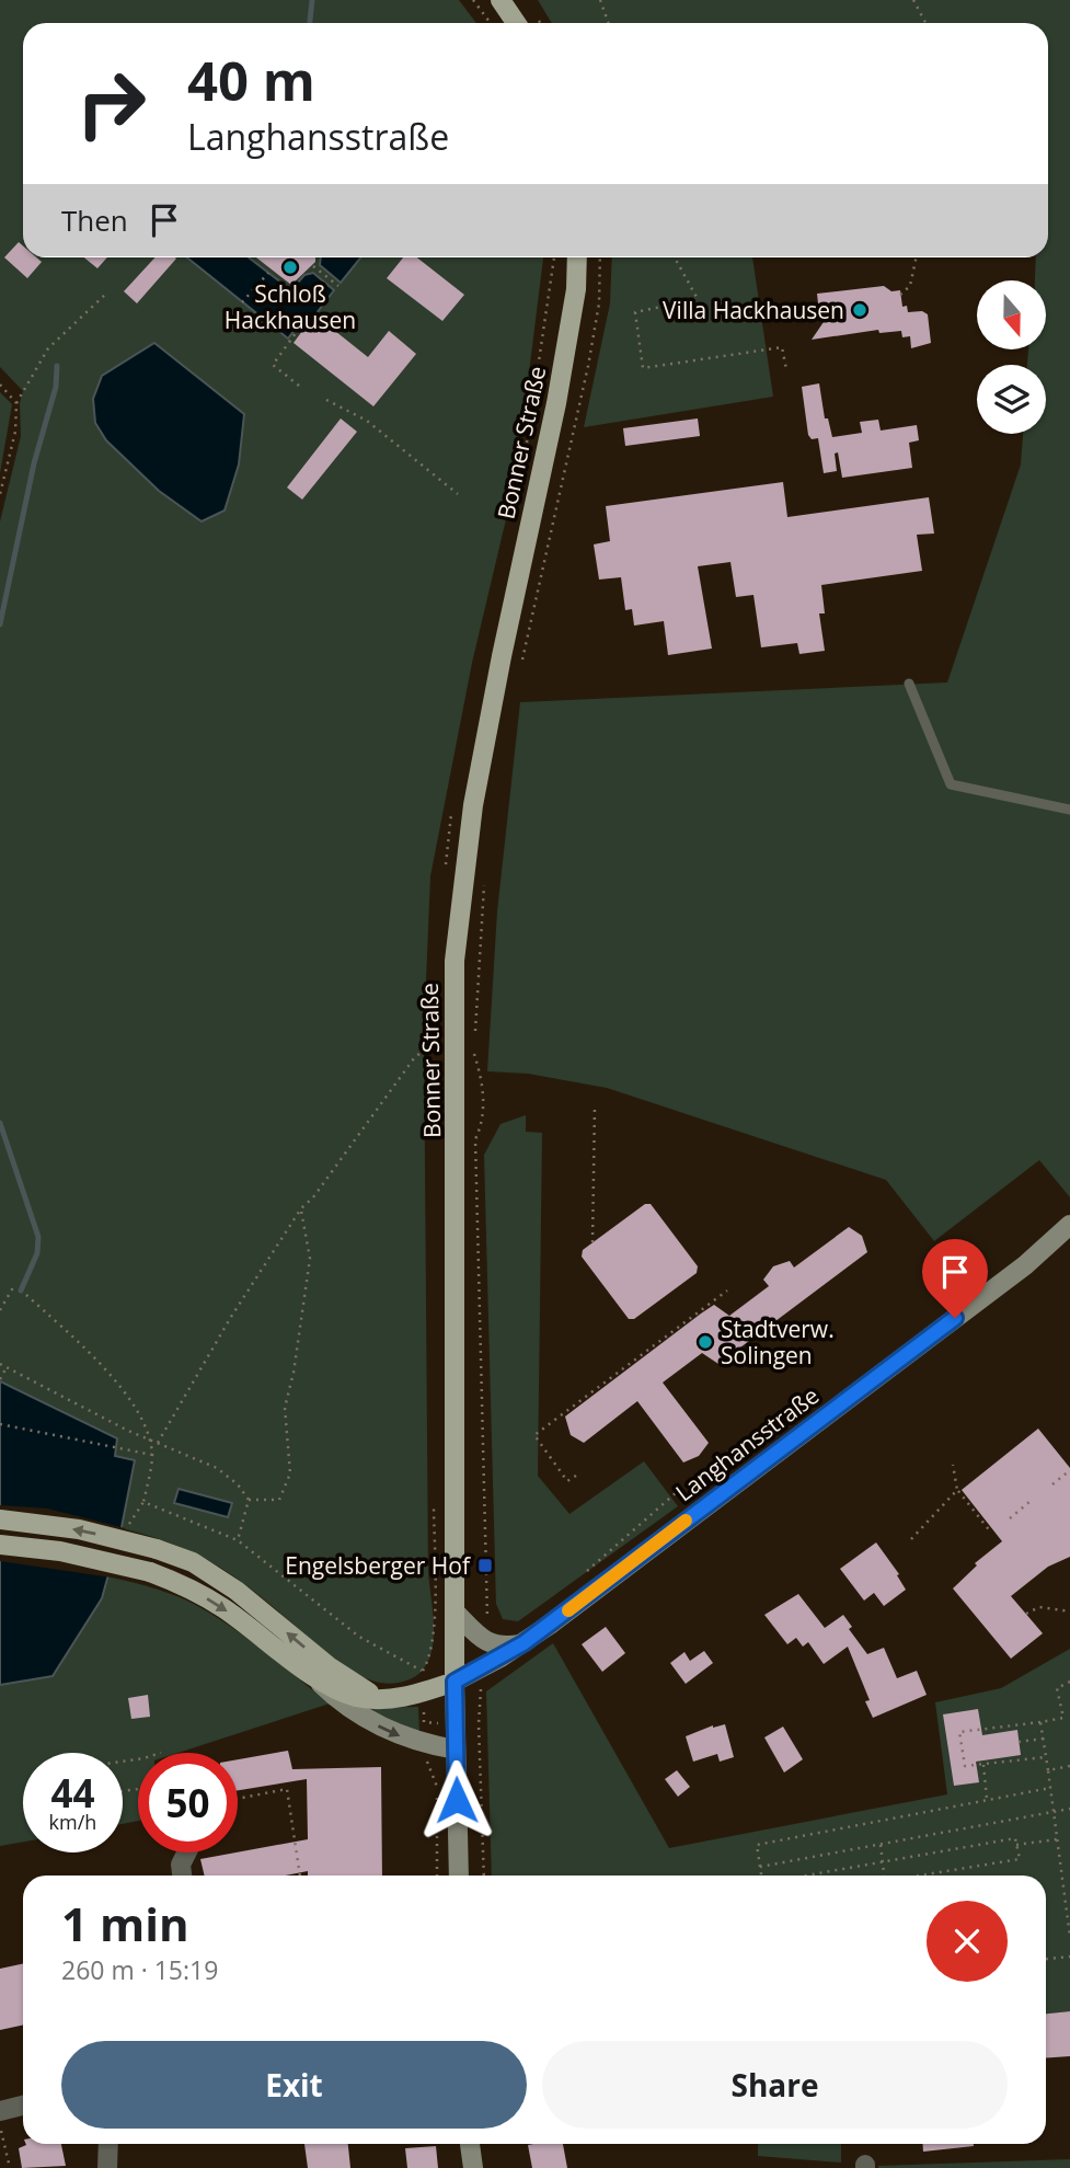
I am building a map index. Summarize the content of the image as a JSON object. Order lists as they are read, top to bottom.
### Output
{
  "streets": {
    "main road": ["Bonner Straße"],
    "street": ["Langhansstraße"]
  },
  "crossings": [
    ["Bonner Straße", "Langhansstraße"]
  ],
  "places": {
    "other": ["Schloß Hackhausen", "Villa Hackhausen", "Stadtverw. Solingen"],
    "transit": ["Engelsberger Hof"]
  },
  "north": "bottom",
  "page": {
    "turn": ["40 m", "Langhansstraße"],
    "then": "Then",
    "speed": "44 km/h",
    "limit": "50",
    "heading": ["1 min", "260 m · 15:19"],
    "buttons": ["Exit", "Share"]
  }
}
